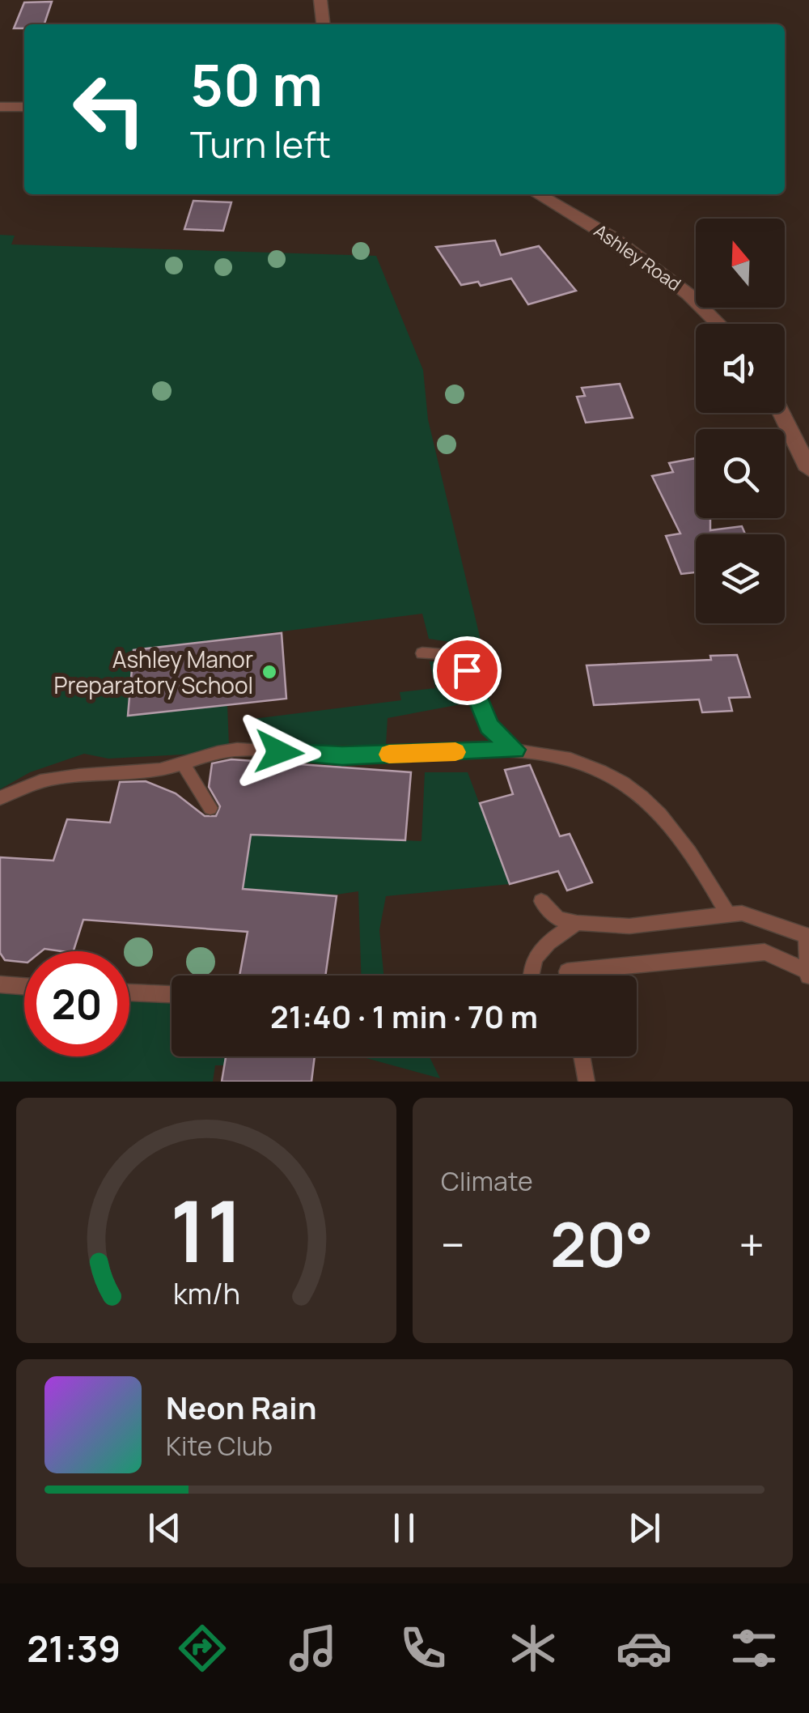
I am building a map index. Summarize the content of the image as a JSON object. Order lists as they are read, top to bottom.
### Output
{
  "streets": {
    "street": ["Ashley Road"]
  },
  "places": ["Ashley Manor Preparatory School"],
  "north": "top",
  "page": {
    "turn": ["50 m", "Turn left"],
    "limit": "20",
    "trip": "21:40 · 1 min · 70 m",
    "tile": "Climate",
    "heat": ["−", "20°", "+"],
    "song": ["Neon Rain", "Kite Club"],
    "tabs": "21:39",
    "gauge": ["11", "km/h"]
  }
}
